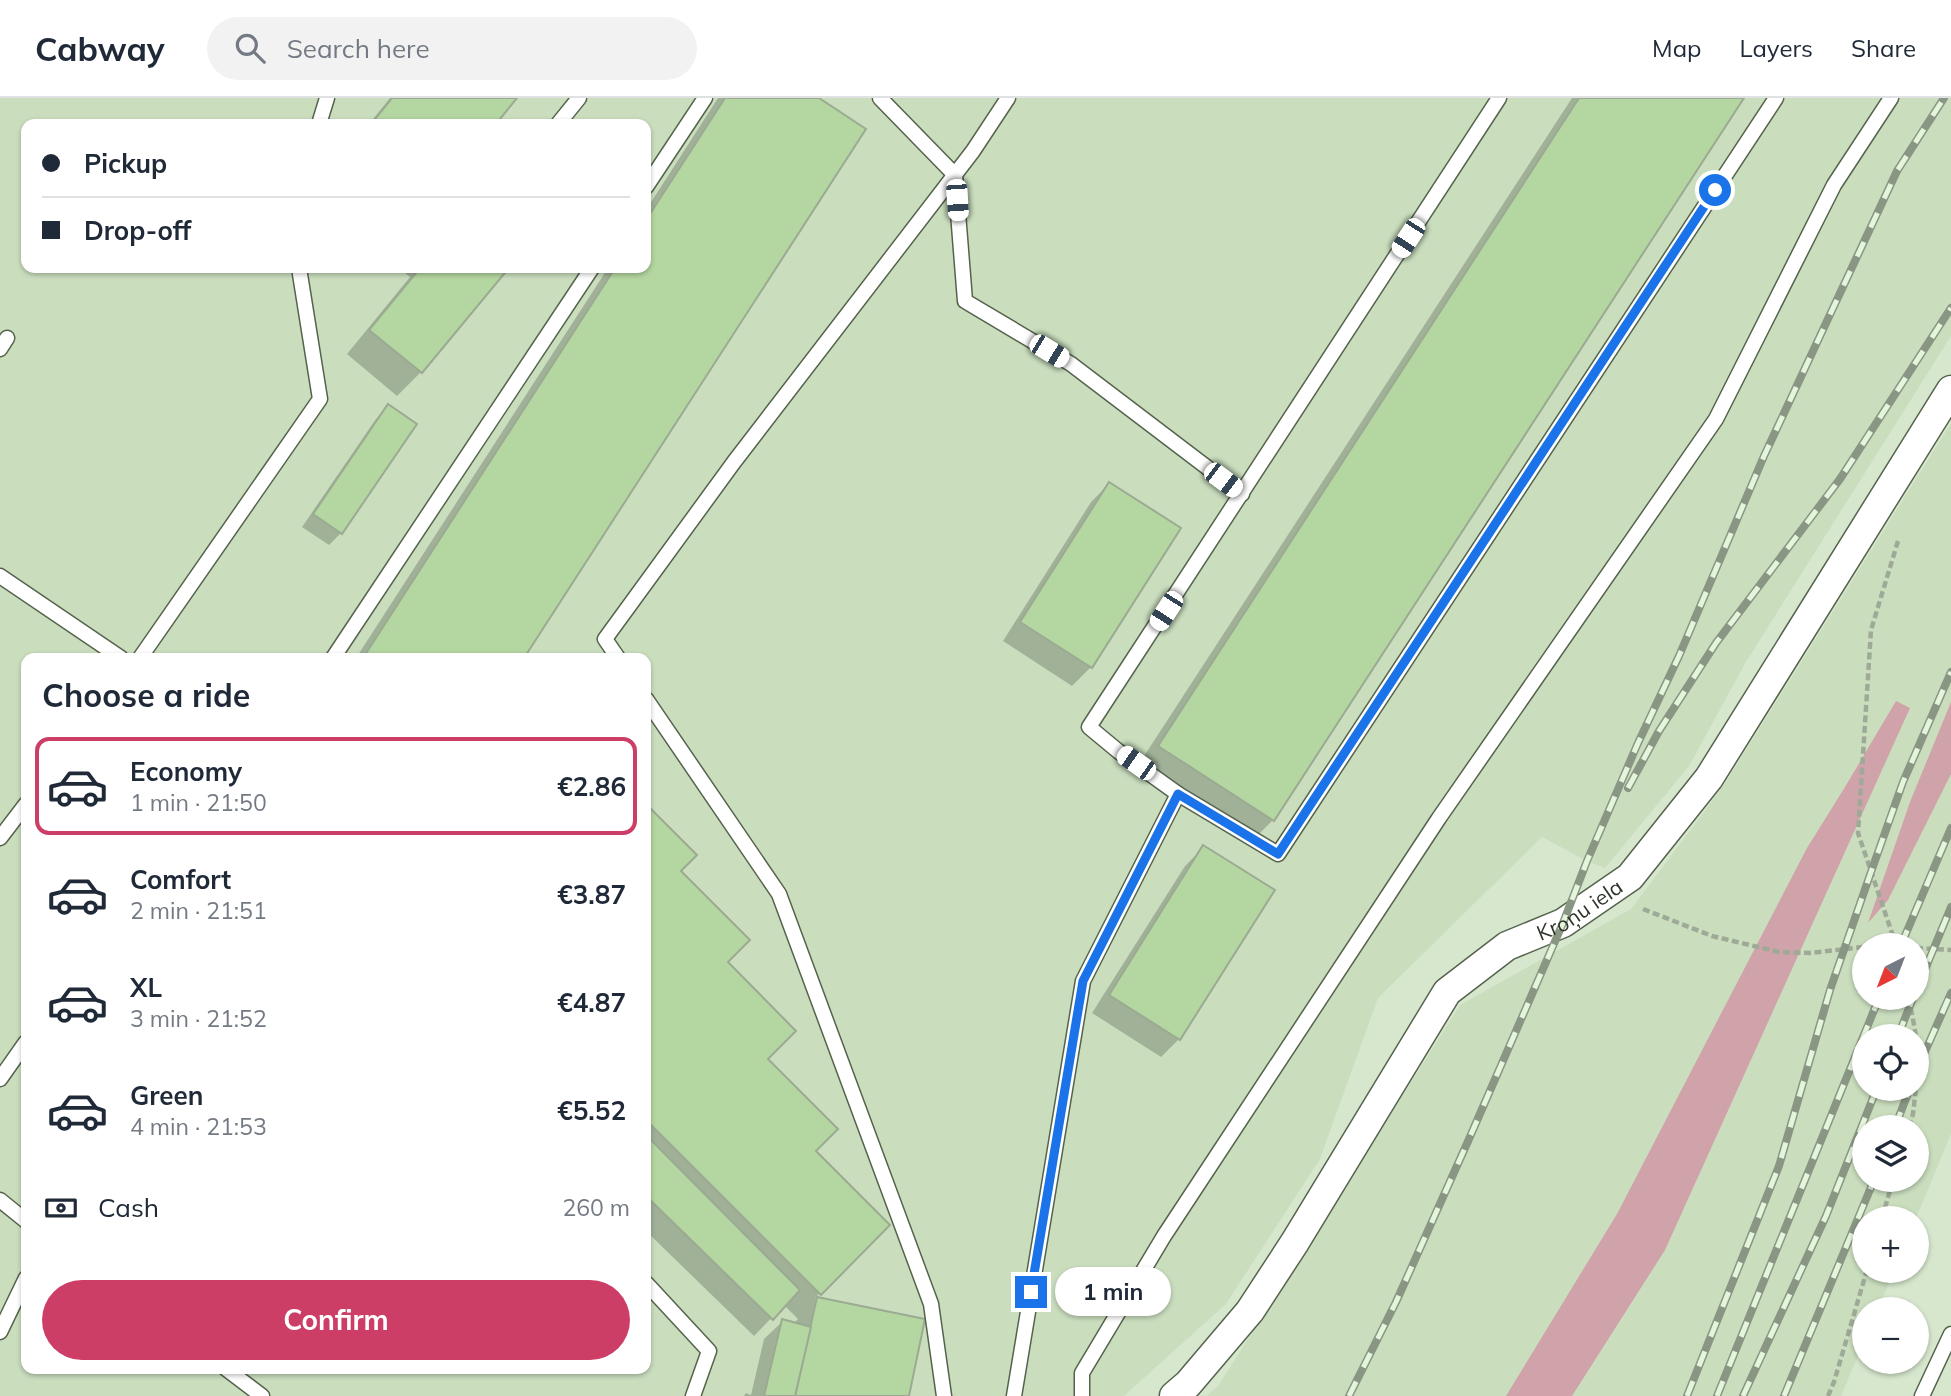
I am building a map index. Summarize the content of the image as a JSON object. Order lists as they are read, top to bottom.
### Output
{
  "streets": {
    "street": ["Kroņu iela"]
  },
  "north": "bottom left",
  "page": {
    "header": "Cabway",
    "search": "Search here",
    "nav": ["Map", "Layers", "Share"],
    "banner": ["Pickup", "Drop-off"],
    "heading": "Choose a ride",
    "list": [
      {
        "name": "Economy",
        "note": "1 min · 21:50",
        "value": "€2.86"
      },
      {
        "name": "Comfort",
        "note": "2 min · 21:51",
        "value": "€3.87"
      },
      {
        "name": "XL",
        "note": "3 min · 21:52",
        "value": "€4.87"
      },
      {
        "name": "Green",
        "note": "4 min · 21:53",
        "value": "€5.52"
      }
    ],
    "map_buttons": ["+", "−"],
    "pay": ["Cash", "260 m"],
    "buttons": "Confirm",
    "bubble": "1 min"
  }
}
